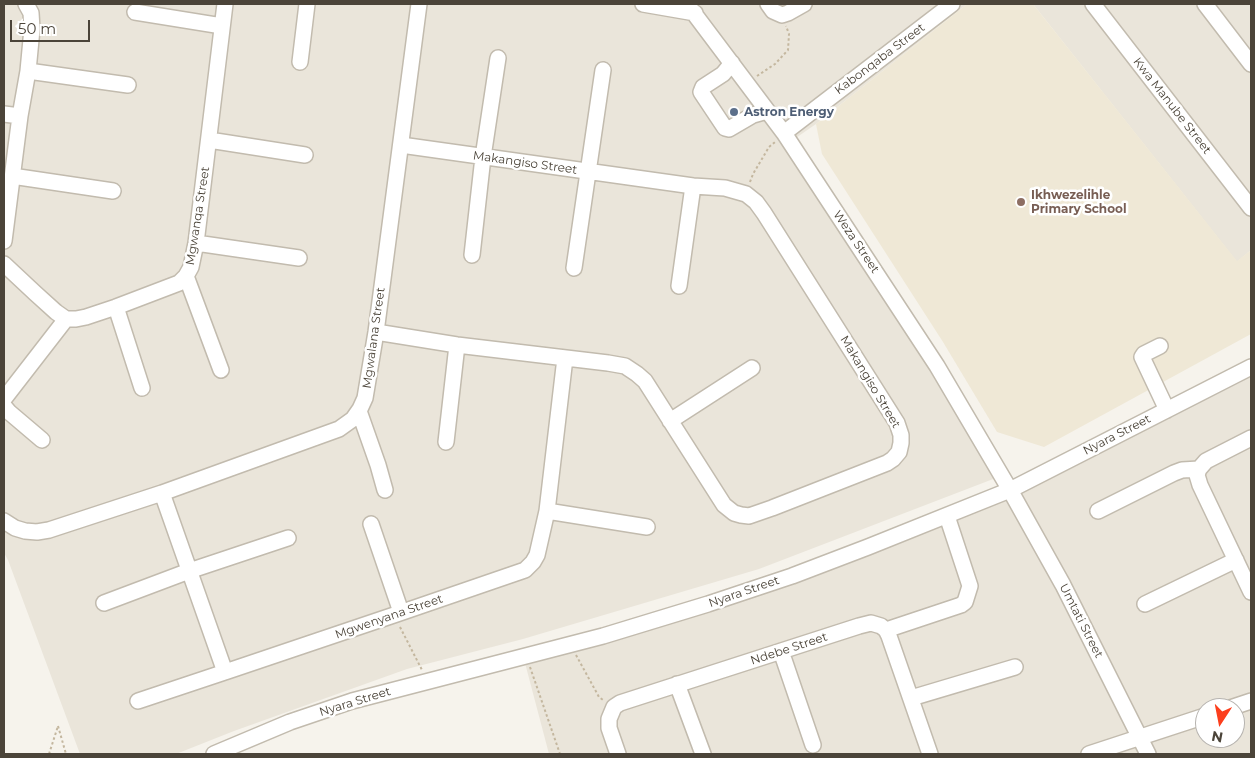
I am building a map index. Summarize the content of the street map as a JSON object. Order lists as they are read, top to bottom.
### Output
{
  "streets": {
    "street": [
      "Kabonqaba Street",
      "Kwa Manube Street",
      "Makangiso Street",
      "Mgwanqa Street",
      "Weza Street",
      "Mgwalana Street",
      "Nyara Street",
      "Mgwenyana Street",
      "Umtati Street",
      "Ndebe Street"
    ]
  },
  "crossings": [
    ["Kabonqaba Street", "Weza Street"],
    ["Makangiso Street", "Mgwalana Street"],
    ["Makangiso Street", "Mgwenyana Street"],
    ["Weza Street", "Nyara Street"],
    ["Weza Street", "Umtati Street"],
    ["Nyara Street", "Umtati Street"]
  ],
  "places": ["Astron Energy", "Ikhwezelihle Primary School"],
  "scale_bar": "50 m",
  "north": "bottom"
}
